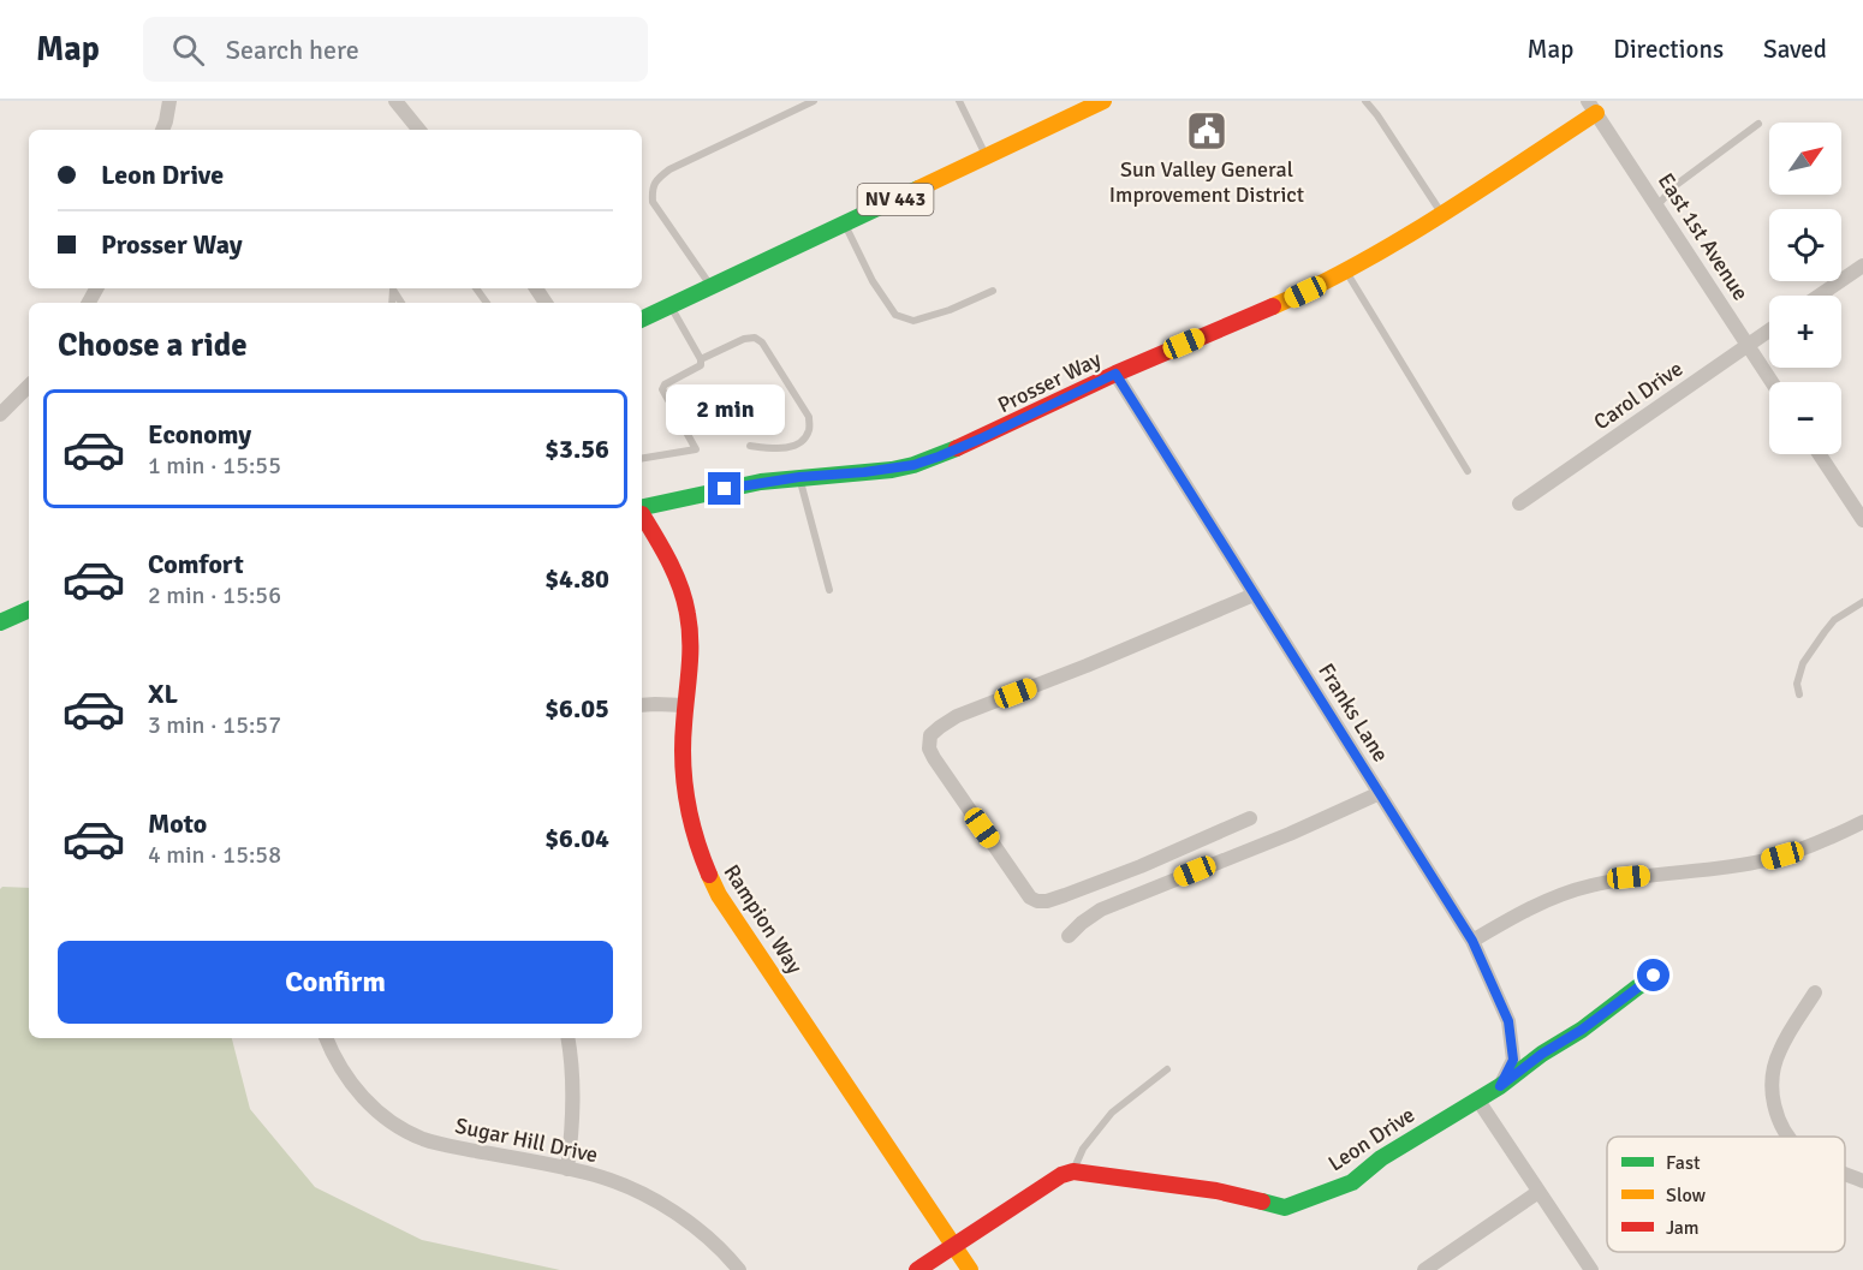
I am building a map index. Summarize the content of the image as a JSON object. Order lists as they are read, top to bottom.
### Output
{
  "streets": {
    "street": [
      "NV 443",
      "East 1st Avenue",
      "Prosser Way",
      "Carol Drive",
      "Franks Lane",
      "Rampion Way",
      "Leon Drive",
      "Sugar Hill Drive"
    ]
  },
  "crossings": [
    ["East 1st Avenue", "Prosser Way"],
    ["East 1st Avenue", "Carol Drive"],
    ["Prosser Way", "Franks Lane"],
    ["Franks Lane", "Leon Drive"]
  ],
  "places": {
    "public building": ["Sun Valley General Improvement District"]
  },
  "legend": ["Fast", "Slow", "Jam"],
  "north": "top right",
  "page": {
    "header": "Map",
    "search": "Search here",
    "nav": ["Map", "Directions", "Saved"],
    "map_buttons": ["+", "−"],
    "banner": ["Leon Drive", "Prosser Way"],
    "heading": "Choose a ride",
    "bubble": "2 min",
    "list": [
      {
        "name": "Economy",
        "note": "1 min · 15:55",
        "value": "$3.56"
      },
      {
        "name": "Comfort",
        "note": "2 min · 15:56",
        "value": "$4.80"
      },
      {
        "name": "XL",
        "note": "3 min · 15:57",
        "value": "$6.05"
      },
      {
        "name": "Moto",
        "note": "4 min · 15:58",
        "value": "$6.04"
      }
    ],
    "buttons": "Confirm"
  }
}
